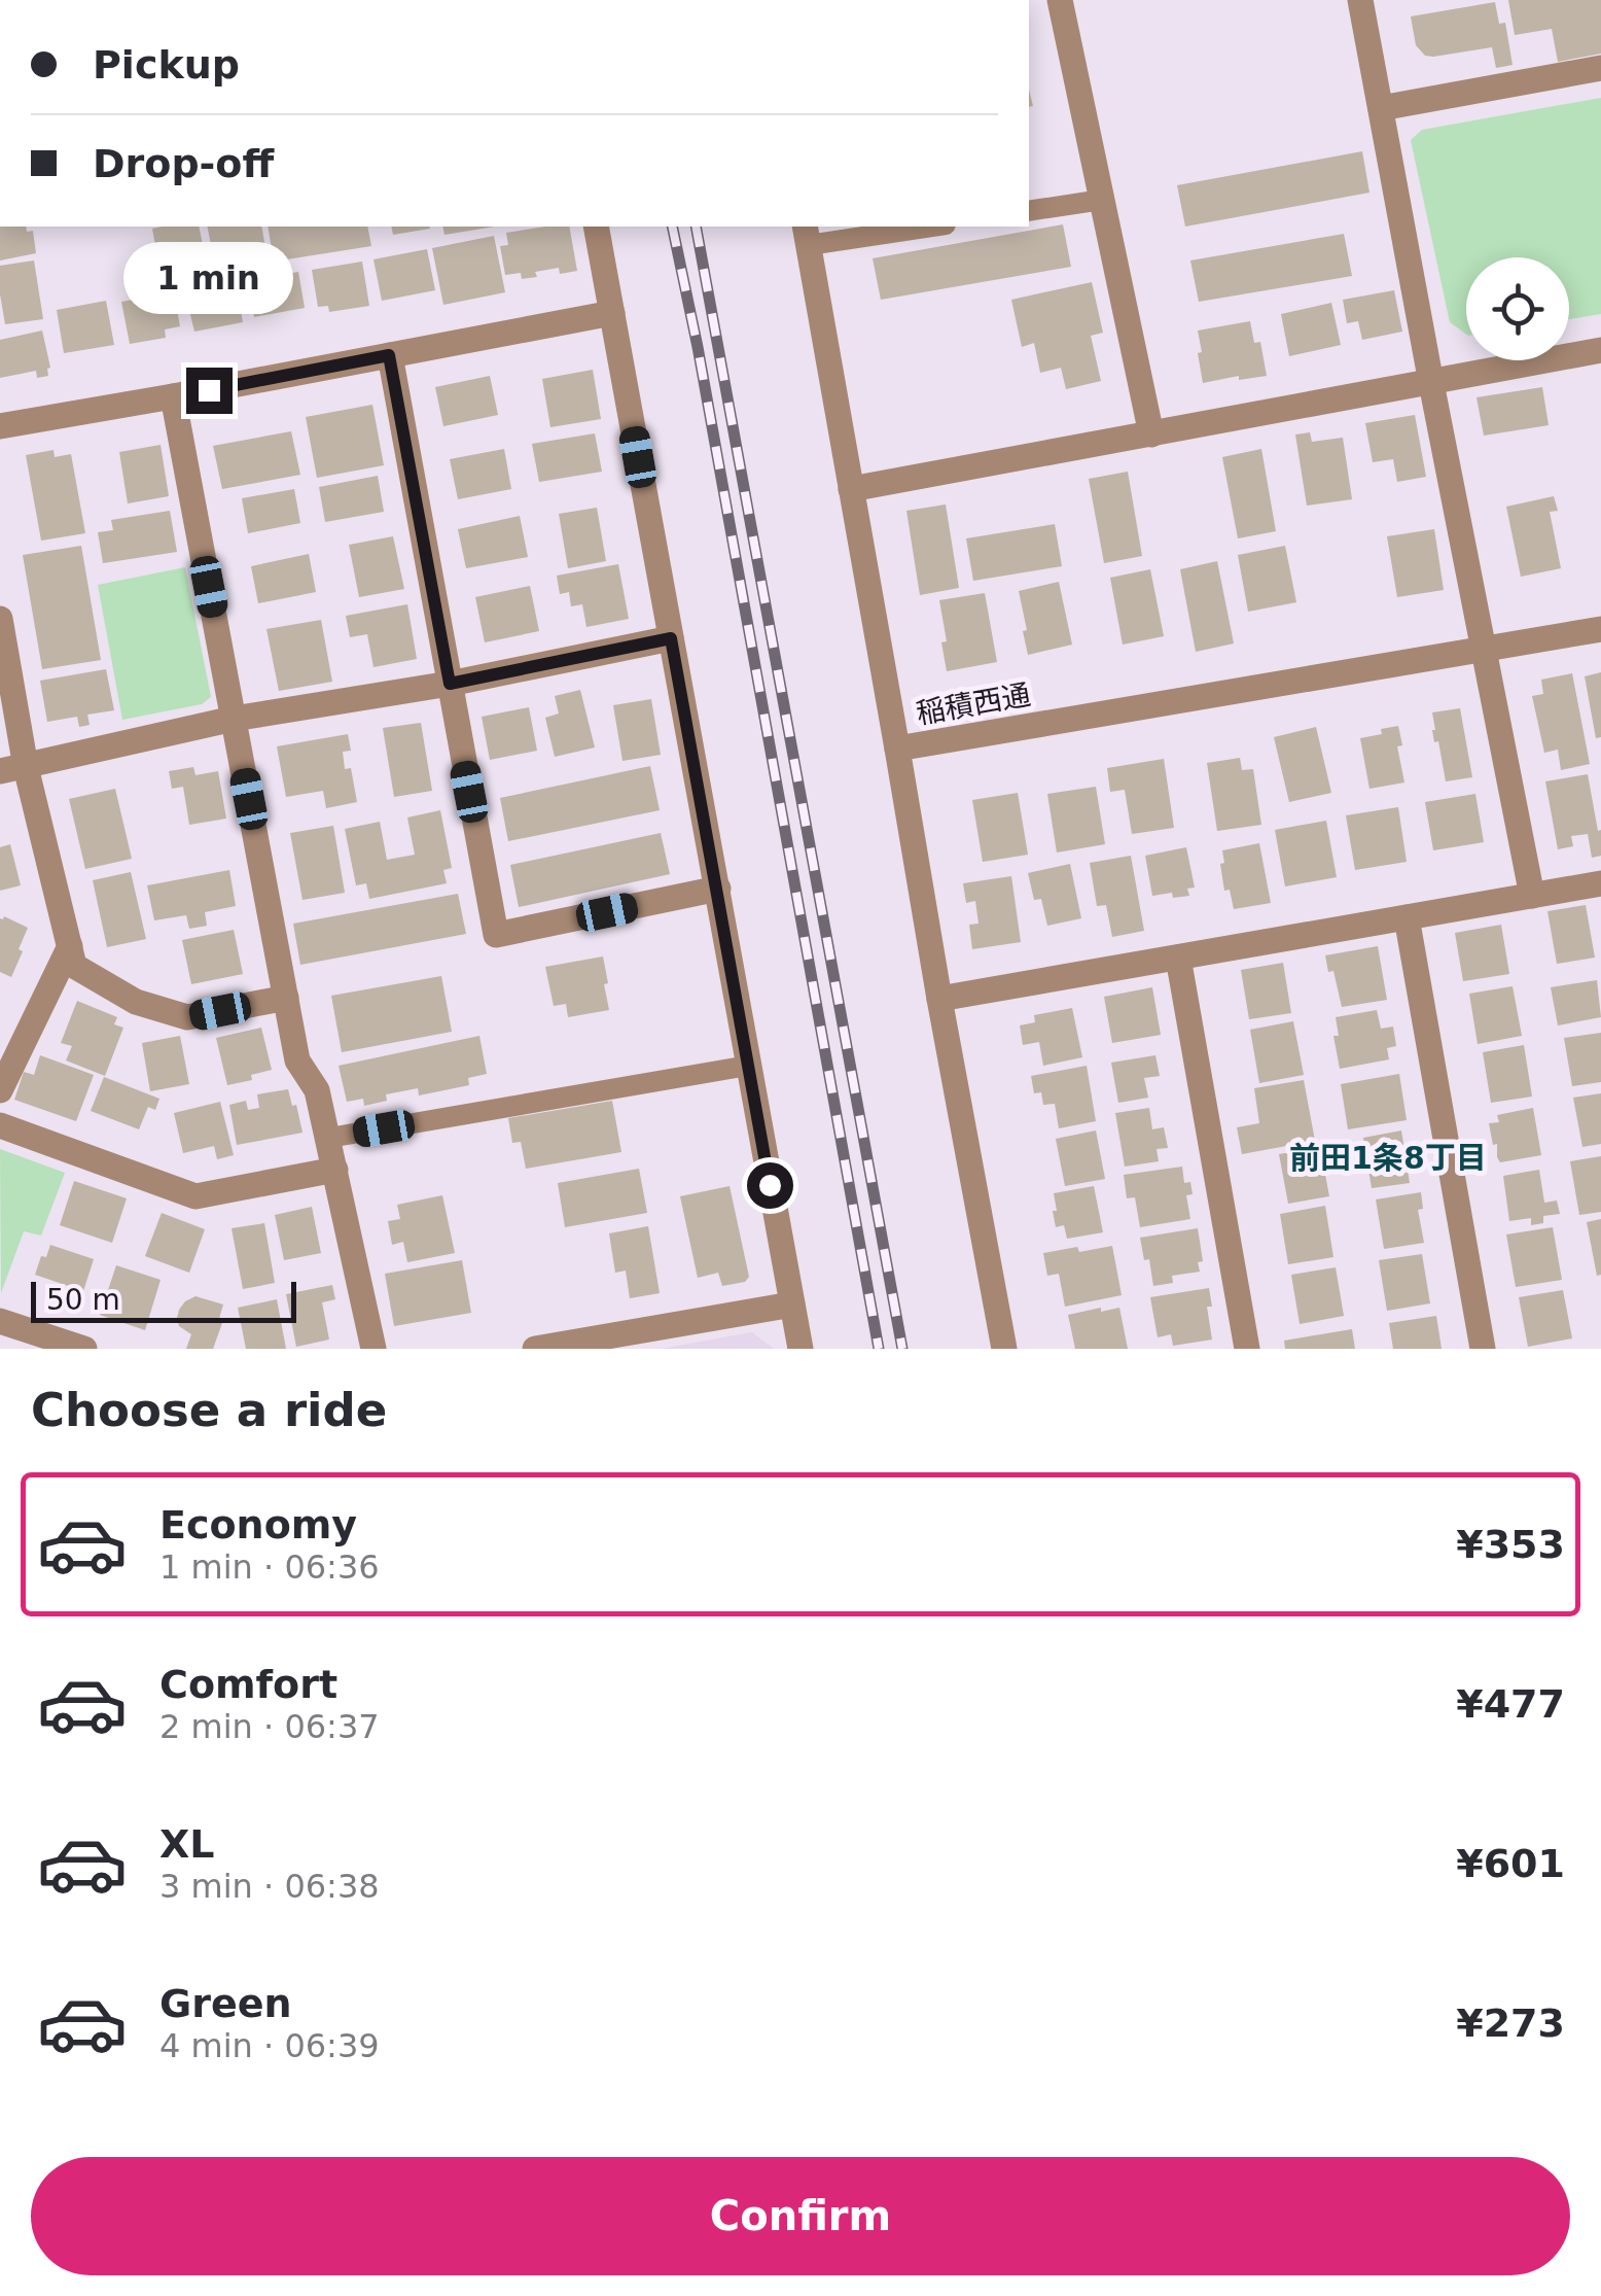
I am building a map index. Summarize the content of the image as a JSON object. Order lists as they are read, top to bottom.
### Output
{
  "streets": {
    "street": ["稲積西通"]
  },
  "districts": ["前田1条8丁目"],
  "scale_bar": "50 m",
  "page": {
    "banner": ["Pickup", "Drop-off"],
    "bubble": "1 min",
    "scale": "50 m",
    "heading": "Choose a ride",
    "list": [
      {
        "name": "Economy",
        "note": "1 min · 06:36",
        "value": "¥353"
      },
      {
        "name": "Comfort",
        "note": "2 min · 06:37",
        "value": "¥477"
      },
      {
        "name": "XL",
        "note": "3 min · 06:38",
        "value": "¥601"
      },
      {
        "name": "Green",
        "note": "4 min · 06:39",
        "value": "¥273"
      }
    ],
    "buttons": "Confirm"
  }
}
